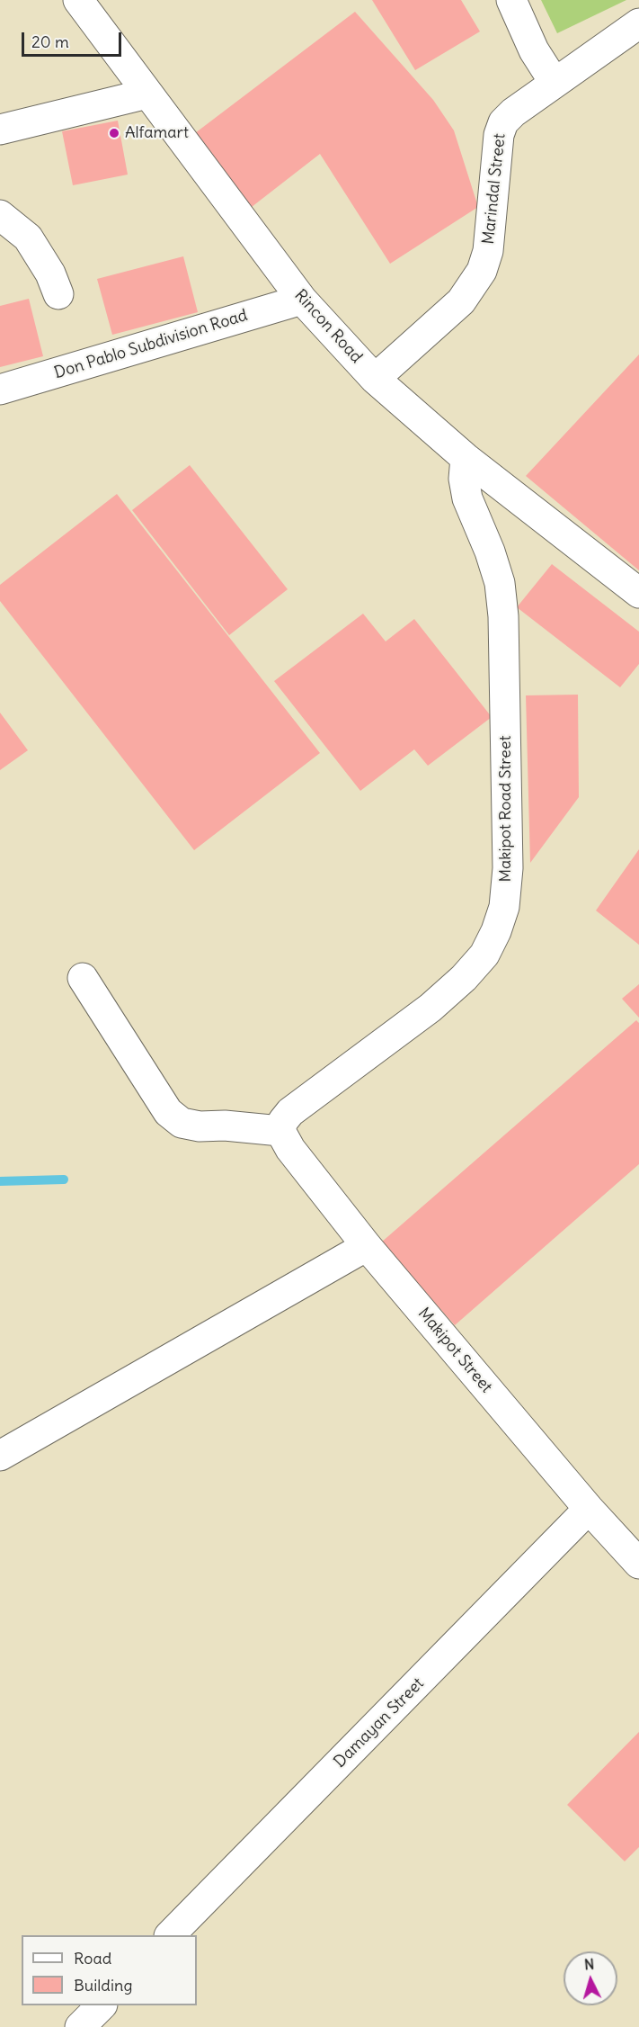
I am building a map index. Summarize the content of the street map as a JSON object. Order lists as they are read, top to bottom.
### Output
{
  "streets": {
    "street": [
      "Marindal Street",
      "Rincon Road",
      "Don Pablo Subdivision Road",
      "Makipot Road Street",
      "Makipot Street",
      "Damayan Street"
    ]
  },
  "crossings": [
    ["Marindal Street", "Rincon Road"],
    ["Rincon Road", "Don Pablo Subdivision Road"],
    ["Rincon Road", "Makipot Road Street"],
    ["Makipot Road Street", "Makipot Street"],
    ["Makipot Street", "Damayan Street"]
  ],
  "places": ["Alfamart"],
  "legend": ["Road", "Building"],
  "scale_bar": "20 m",
  "north": "top"
}
